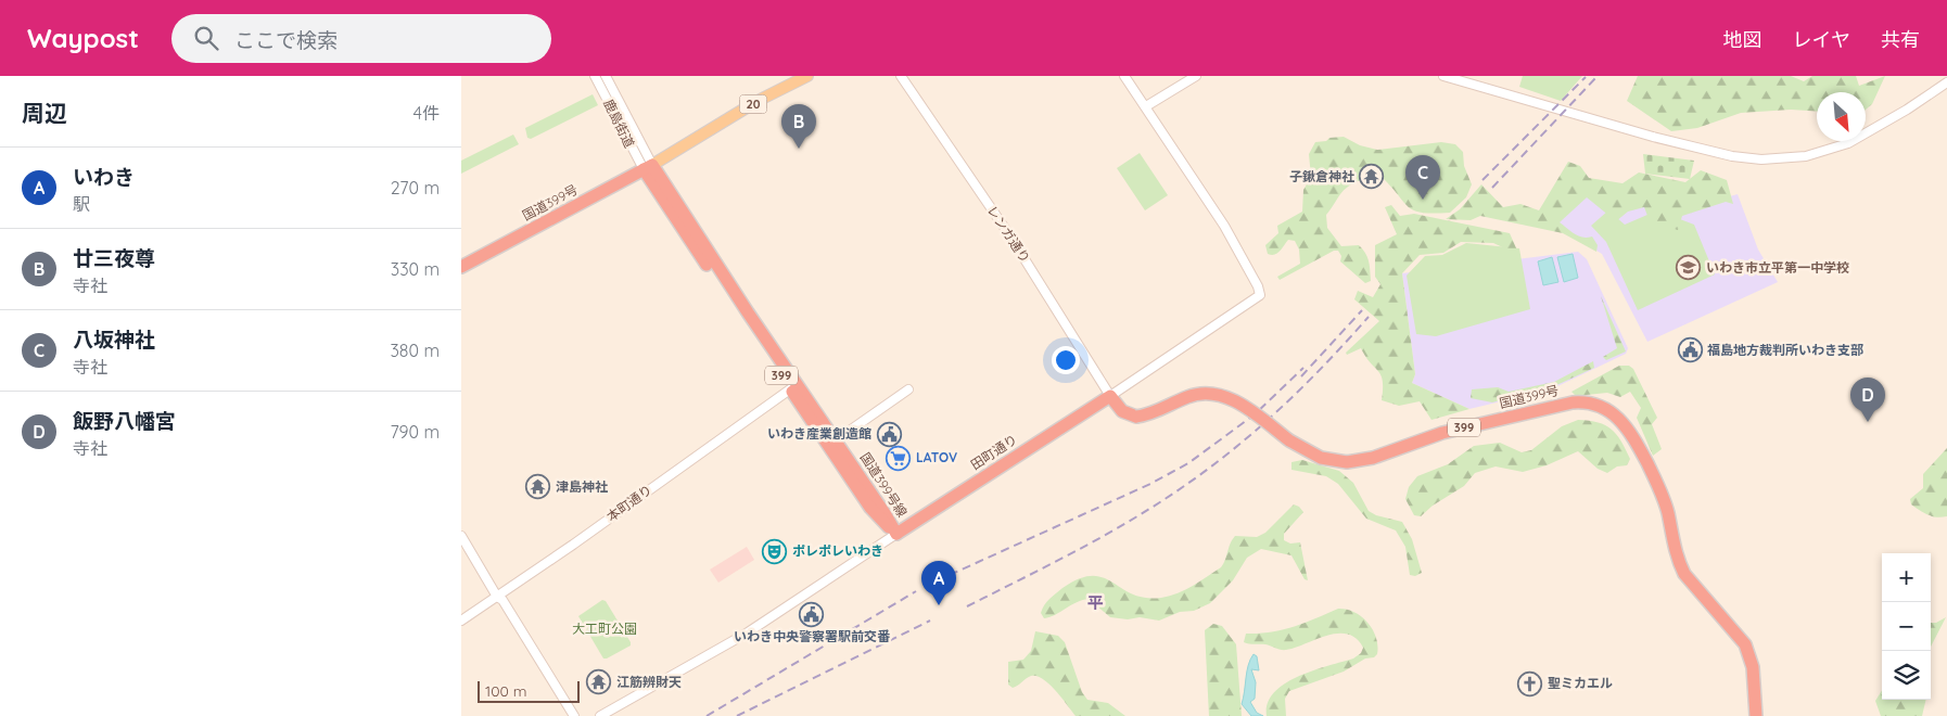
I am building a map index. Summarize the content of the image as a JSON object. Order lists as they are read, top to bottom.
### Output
{
  "streets": {
    "highway": [
      "国道399号",
      "399",
      "田町通り",
      "国道399号線"
    ],
    "main road": ["20"],
    "street": ["鹿島街道", "レンガ通り", "本町通り"]
  },
  "crossings": [
    ["20", "鹿島街道"],
    ["20", "国道399号"],
    ["20", "国道399号線"],
    ["鹿島街道", "国道399号"],
    ["鹿島街道", "国道399号線"],
    ["国道399号", "レンガ通り"],
    ["国道399号", "田町通り"],
    ["国道399号", "国道399号線"],
    ["レンガ通り", "田町通り"],
    ["田町通り", "国道399号線"],
    ["国道399号線", "本町通り"]
  ],
  "districts": ["平"],
  "parks": ["大工町公園"],
  "places": {
    "temple": ["子鍬倉神社", "津島神社", "江筋辨財天"],
    "school or university": ["いわき市立平第一中学校"],
    "public building": ["福島地方裁判所いわき支部", "いわき産業創造館", "いわき中央警察署駅前交番"],
    "supermarket": ["LATOV"],
    "theatre": ["ポレポレいわき"],
    "church": ["聖ミカエル"]
  },
  "scale_bar": "100 m",
  "north": "bottom right",
  "page": {
    "header": "Waypost",
    "search": "ここで検索",
    "nav": ["地図", "レイヤ", "共有"],
    "heading": ["周辺", "4件"],
    "pins": [
      "B",
      "C",
      "D",
      "A"
    ],
    "list": [
      {
        "mark": "A",
        "name": "いわき",
        "note": "駅",
        "value": "270 m"
      },
      {
        "mark": "B",
        "name": "廿三夜尊",
        "note": "寺社",
        "value": "330 m"
      },
      {
        "mark": "C",
        "name": "八坂神社",
        "note": "寺社",
        "value": "380 m"
      },
      {
        "mark": "D",
        "name": "飯野八幡宮",
        "note": "寺社",
        "value": "790 m"
      }
    ],
    "map_buttons": ["+", "−"],
    "scale": "100 m"
  }
}
